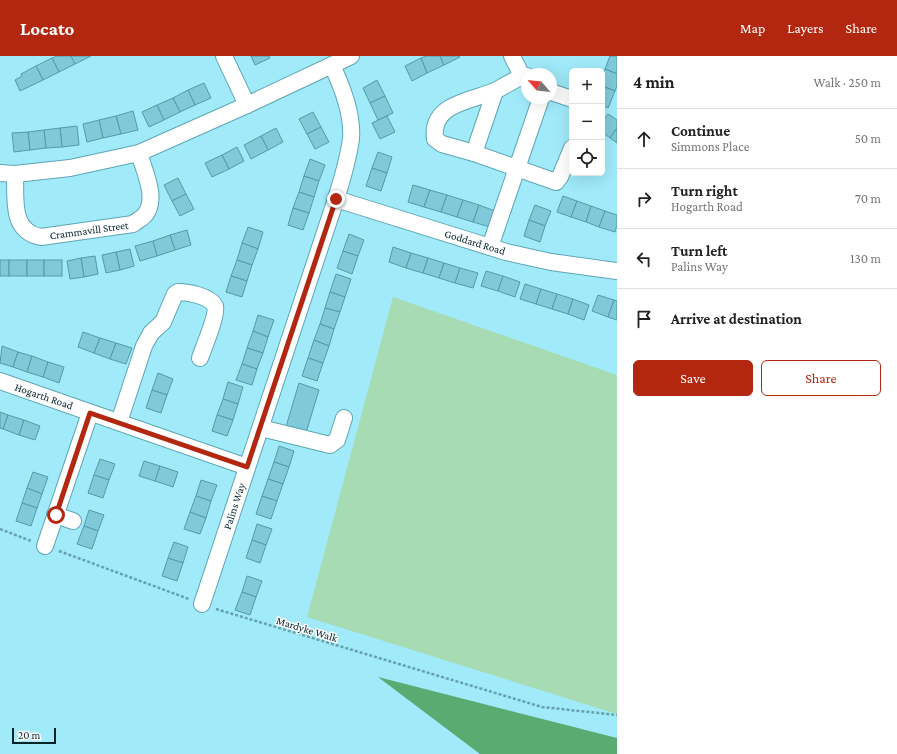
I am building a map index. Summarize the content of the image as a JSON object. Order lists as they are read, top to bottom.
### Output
{
  "streets": {
    "street": [
      "Crammavill Street",
      "Goddard Road",
      "Hogarth Road",
      "Palins Way"
    ],
    "path": ["Mardyke Walk"]
  },
  "crossings": [
    ["Crammavill Street", "Palins Way"],
    ["Goddard Road", "Palins Way"],
    ["Hogarth Road", "Palins Way"],
    ["Palins Way", "Mardyke Walk"]
  ],
  "scale_bar": "20 m",
  "north": "top left",
  "page": {
    "header": "Locato",
    "nav": ["Map", "Layers", "Share"],
    "heading": ["4 min", "Walk · 250 m"],
    "map_buttons": ["+", "−"],
    "list": [
      ["Continue", "Simmons Place", "50 m"],
      ["Turn right", "Hogarth Road", "70 m"],
      ["Turn left", "Palins Way", "130 m"],
      "Arrive at destination"
    ],
    "buttons": ["Save", "Share"],
    "scale": "20 m"
  }
}
